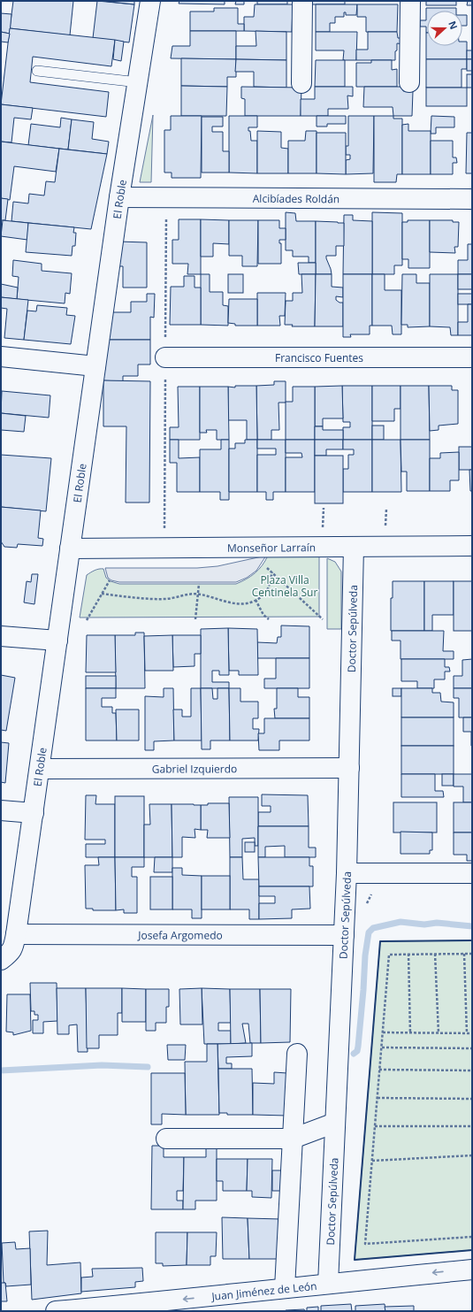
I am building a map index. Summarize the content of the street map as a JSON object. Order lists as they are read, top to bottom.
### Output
{
  "streets": {
    "street": [
      "Alcibíades Roldán",
      "El Roble",
      "Francisco Fuentes",
      "Monseñor Larraín",
      "Doctor Sepúlveda",
      "Gabriel Izquierdo",
      "Josefa Argomedo",
      "Juan Jiménez de León"
    ]
  },
  "crossings": [
    ["Alcibíades Roldán", "El Roble"],
    ["El Roble", "Monseñor Larraín"],
    ["El Roble", "Gabriel Izquierdo"],
    ["El Roble", "Josefa Argomedo"],
    ["Monseñor Larraín", "Doctor Sepúlveda"],
    ["Doctor Sepúlveda", "Gabriel Izquierdo"],
    ["Doctor Sepúlveda", "Josefa Argomedo"],
    ["Doctor Sepúlveda", "Juan Jiménez de León"]
  ],
  "parks": ["Plaza Villa Centinela Sur"],
  "north": "right"
}
